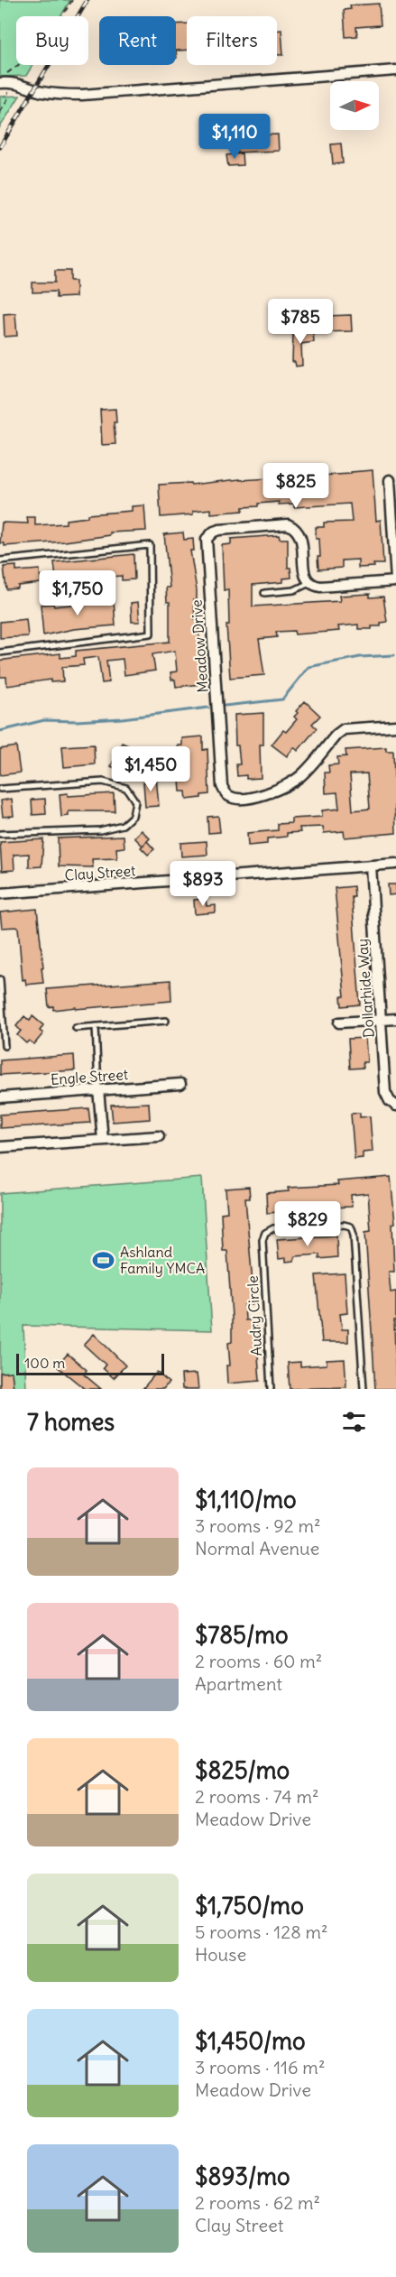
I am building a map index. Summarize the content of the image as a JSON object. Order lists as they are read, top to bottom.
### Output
{
  "streets": {
    "street": [
      "Meadow Drive",
      "Clay Street",
      "Dollarhide Way",
      "Engle Street"
    ],
    "lane": ["Audry Circle"]
  },
  "crossings": [
    ["Clay Street", "Dollarhide Way"]
  ],
  "places": {
    "sports": ["Ashland Family YMCA"]
  },
  "scale_bar": "100 m",
  "north": "right",
  "page": {
    "chip": ["Buy", "Rent", "Filters"],
    "price": [
      "$1,110",
      "$785",
      "$825",
      "$1,750",
      "$1,450",
      "$893",
      "$829"
    ],
    "scale": "100 m",
    "heading": "7 homes",
    "list": [
      {
        "name": "$1,110/mo",
        "note": "3 rooms · 92 m² · Normal Avenue"
      },
      {
        "name": "$785/mo",
        "note": "2 rooms · 60 m² · Apartment"
      },
      {
        "name": "$825/mo",
        "note": "2 rooms · 74 m² · Meadow Drive"
      },
      {
        "name": "$1,750/mo",
        "note": "5 rooms · 128 m² · House"
      },
      {
        "name": "$1,450/mo",
        "note": "3 rooms · 116 m² · Meadow Drive"
      },
      {
        "name": "$893/mo",
        "note": "2 rooms · 62 m² · Clay Street"
      }
    ]
  }
}
